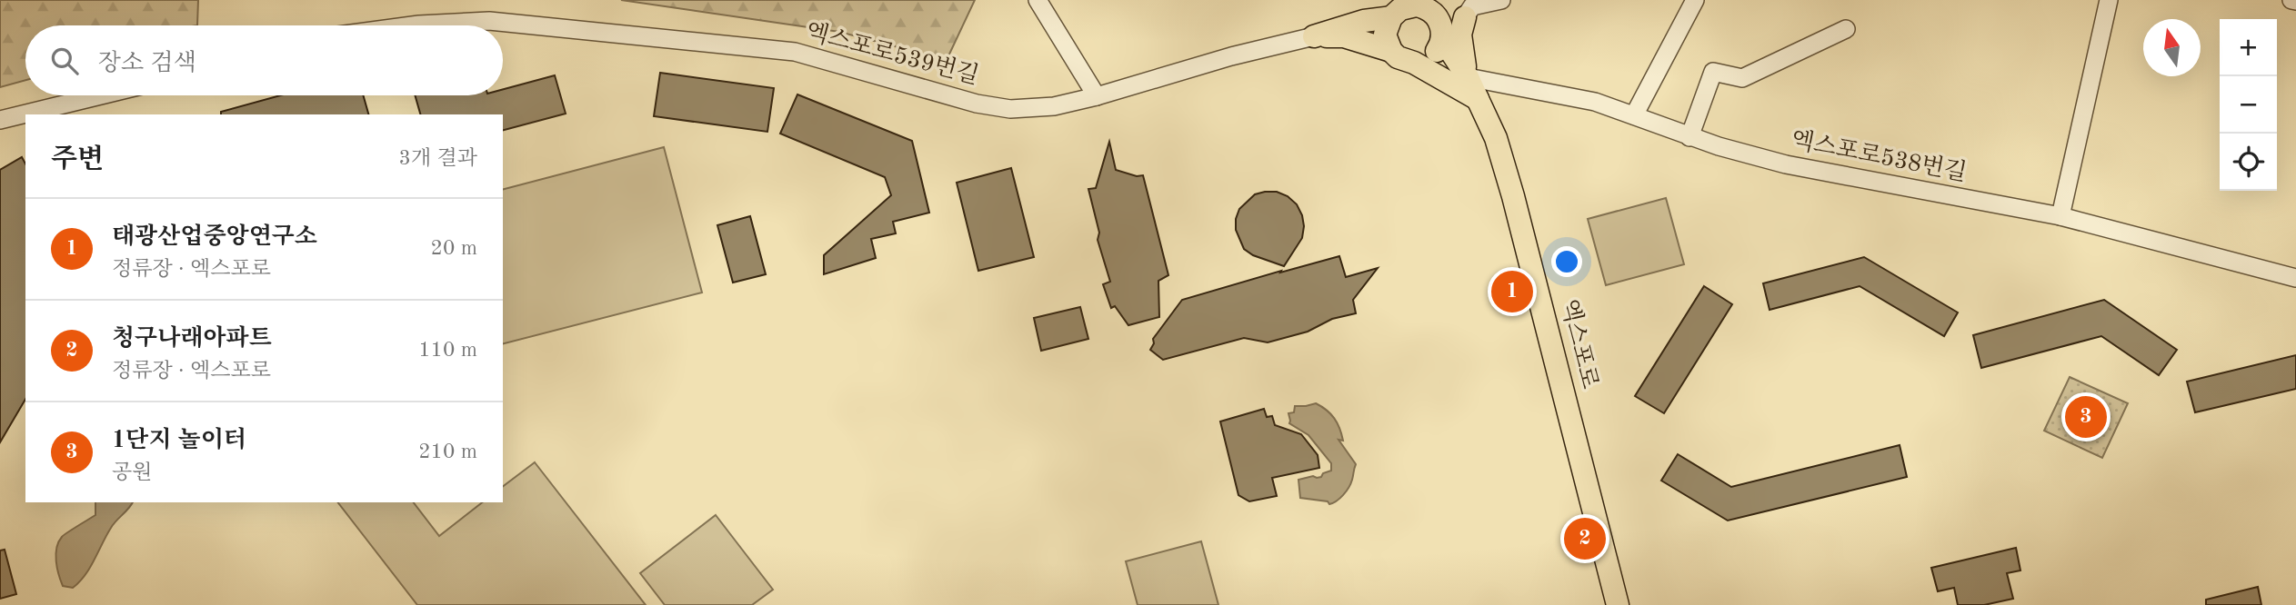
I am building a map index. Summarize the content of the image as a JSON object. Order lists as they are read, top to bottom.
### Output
{
  "streets": {
    "main road": ["엑스포로"],
    "street": ["엑스포로539번길", "엑스포로538번길"]
  },
  "crossings": [
    ["엑스포로538번길", "엑스포로"]
  ],
  "north": "top",
  "page": {
    "map_buttons": ["+", "−"],
    "search": "장소 검색",
    "heading": ["주변", "3개 결과"],
    "list": [
      {
        "mark": "1",
        "name": "태광산업중앙연구소",
        "note": "정류장 · 엑스포로",
        "value": "20 m"
      },
      {
        "mark": "2",
        "name": "청구나래아파트",
        "note": "정류장 · 엑스포로",
        "value": "110 m"
      },
      {
        "mark": "3",
        "name": "1단지 놀이터",
        "note": "공원",
        "value": "210 m"
      }
    ],
    "pins": ["1", "3", "2"]
  }
}
